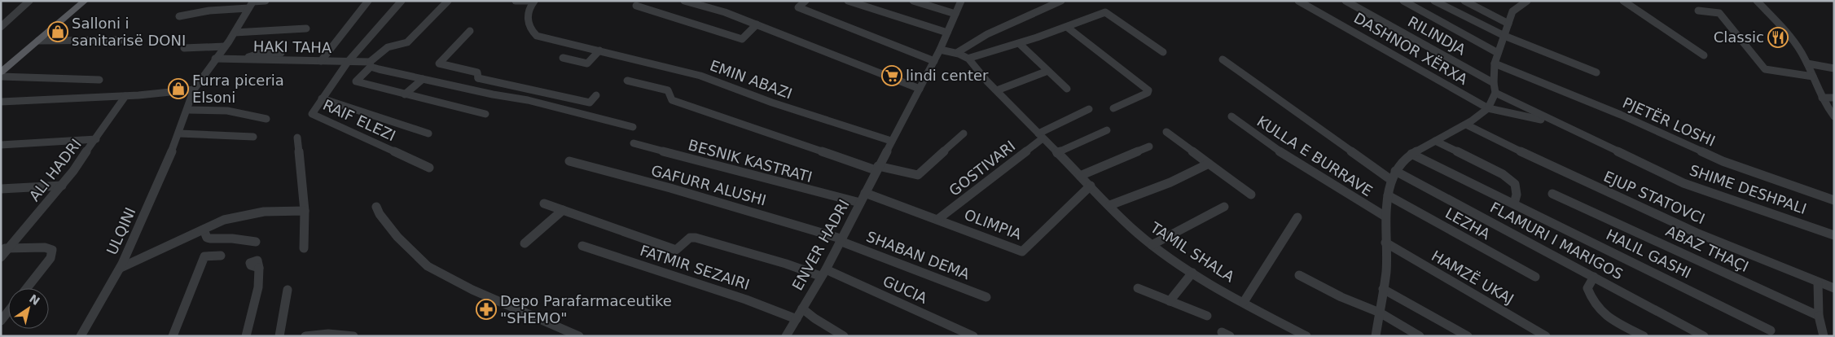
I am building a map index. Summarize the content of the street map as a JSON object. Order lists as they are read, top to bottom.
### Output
{
  "streets": {
    "street": [
      "RILINDJA",
      "HAKI TAHA",
      "DASHNOR XËRXA",
      "EMIN ABAZI",
      "RAIF ELEZI",
      "PJETËR LOSHI",
      "KULLA E BURRAVE",
      "BESNIK KASTRATI",
      "GOSTIVARI",
      "ALI HADRI",
      "GAFURR ALUSHI",
      "SHIME DESHPALI",
      "EJUP STATOVCI",
      "LEZHA",
      "OLIMPIA",
      "ULQINI",
      "FLAMURI I MARIGOS",
      "ENVER HADRI",
      "ABAZ THAÇI",
      "TAMIL SHALA",
      "HALIL GASHI",
      "SHABAN DEMA",
      "FATMIR SEZAIRI",
      "HAMZË UKAJ",
      "GUCIA"
    ]
  },
  "crossings": [
    ["HAKI TAHA", "RAIF ELEZI"],
    ["HAKI TAHA", "ULQINI"],
    ["DASHNOR XËRXA", "SHIME DESHPALI"],
    ["EMIN ABAZI", "ENVER HADRI"],
    ["BESNIK KASTRATI", "ENVER HADRI"],
    ["GOSTIVARI", "OLIMPIA"],
    ["GOSTIVARI", "TAMIL SHALA"],
    ["GAFURR ALUSHI", "ENVER HADRI"],
    ["GAFURR ALUSHI", "SHABAN DEMA"],
    ["OLIMPIA", "ENVER HADRI"],
    ["OLIMPIA", "TAMIL SHALA"],
    ["ENVER HADRI", "SHABAN DEMA"],
    ["ENVER HADRI", "FATMIR SEZAIRI"],
    ["ENVER HADRI", "GUCIA"]
  ],
  "places": {
    "shop": ["Salloni i sanitarisë DONI", "Furra piceria Elsoni"],
    "restaurant": ["Classic"],
    "supermarket": ["lindi center"],
    "pharmacy": ["Depo Parafarmaceutike \"SHEMO\""]
  },
  "north": "top right"
}
